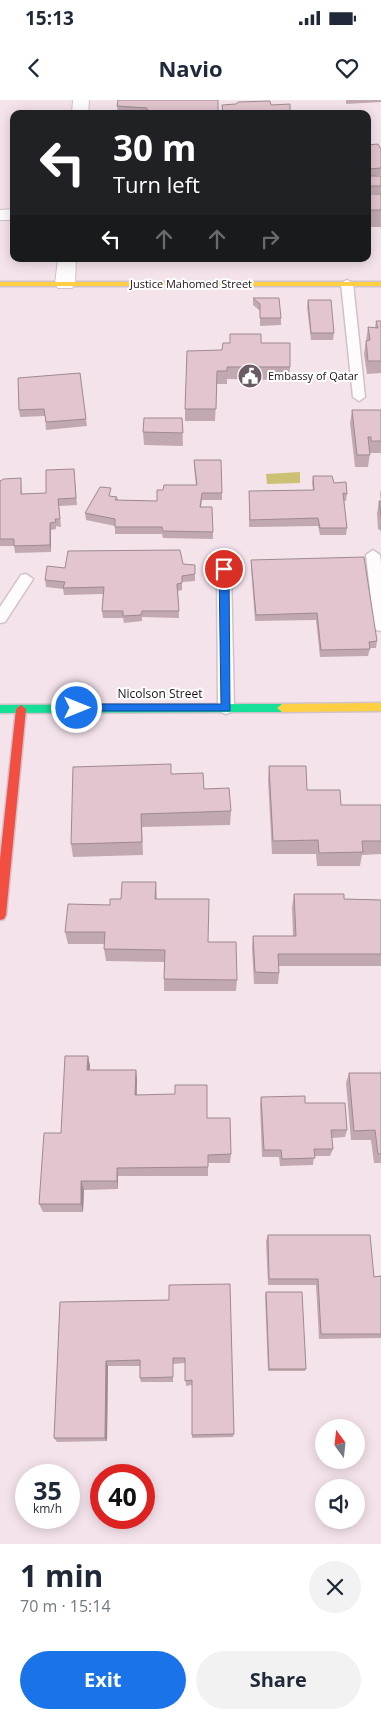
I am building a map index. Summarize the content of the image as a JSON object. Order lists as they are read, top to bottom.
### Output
{
  "streets": {
    "street": ["Justice Mahomed Street", "Nicolson Street"]
  },
  "places": {
    "public building": ["Embassy of Qatar"]
  },
  "north": "top",
  "page": {
    "status": "15:13",
    "header": "Navio",
    "turn": ["30 m", "Turn left"],
    "speed": "35 km/h",
    "limit": "40",
    "heading": ["1 min", "70 m · 15:14"],
    "buttons": ["Exit", "Share"]
  }
}
